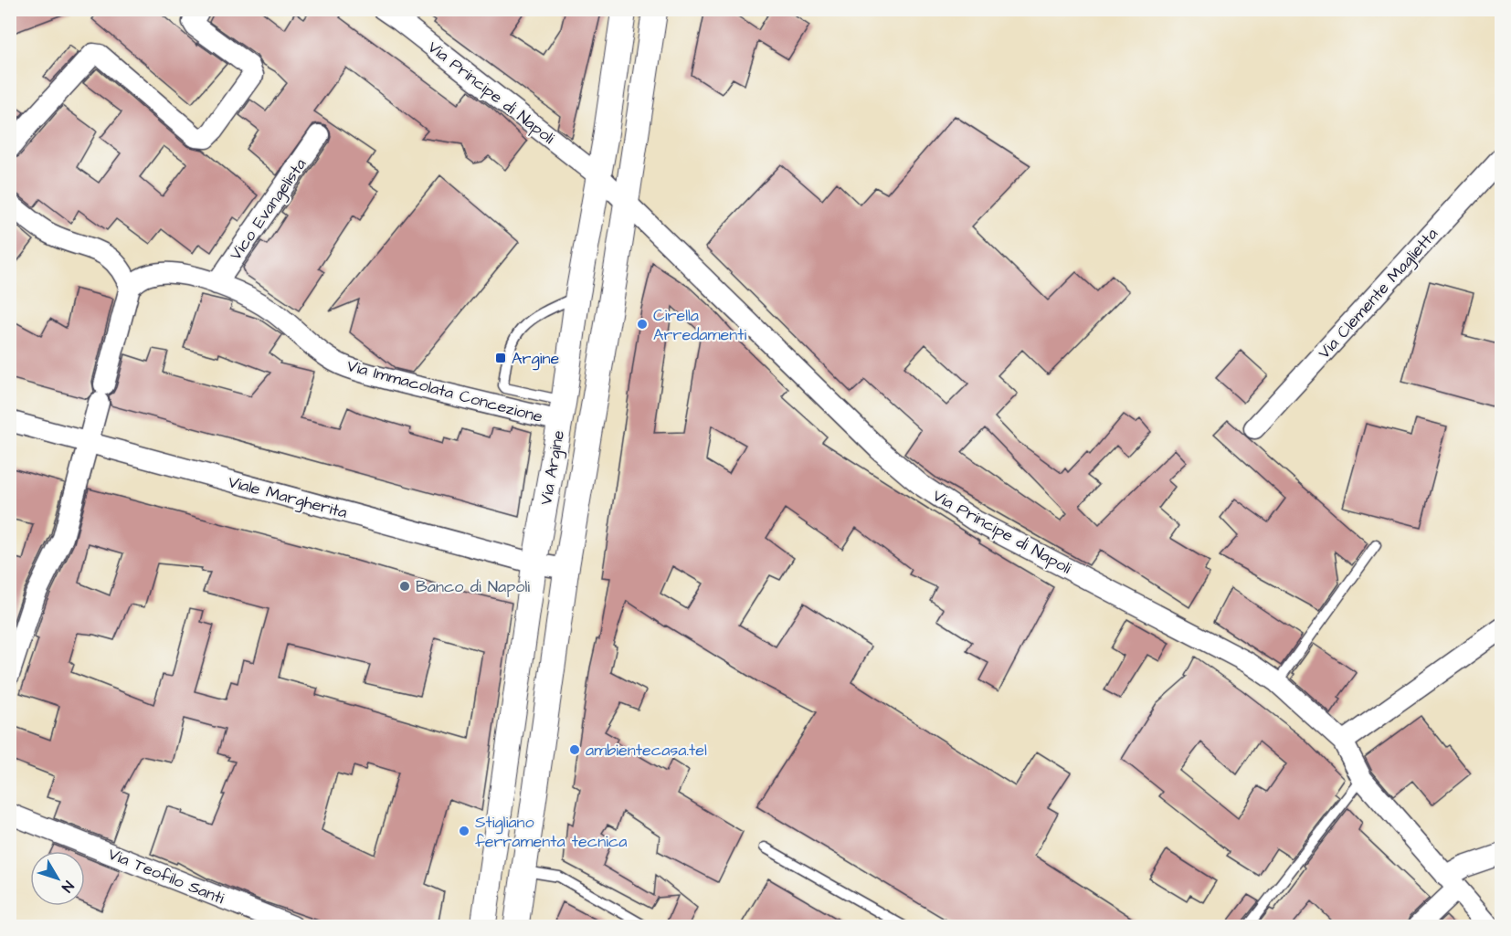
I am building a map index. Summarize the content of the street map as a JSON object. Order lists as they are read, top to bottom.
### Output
{
  "streets": {
    "street": [
      "Via Principe di Napoli",
      "Vico Evangelista",
      "Via Clemente Maglietta",
      "Via Immacolata Concezione",
      "Via Argine",
      "Viale Margherita",
      "Via Teofilo Santi"
    ]
  },
  "crossings": [
    ["Via Principe di Napoli", "Via Argine"],
    ["Vico Evangelista", "Via Immacolata Concezione"],
    ["Via Immacolata Concezione", "Via Argine"],
    ["Via Argine", "Viale Margherita"]
  ],
  "places": {
    "other": [
      "Cirella Arredamenti",
      "Banco di Napoli",
      "ambientecasa.tel",
      "Stigliano ferramenta tecnica"
    ],
    "transit": ["Argine"]
  },
  "north": "bottom right"
}
